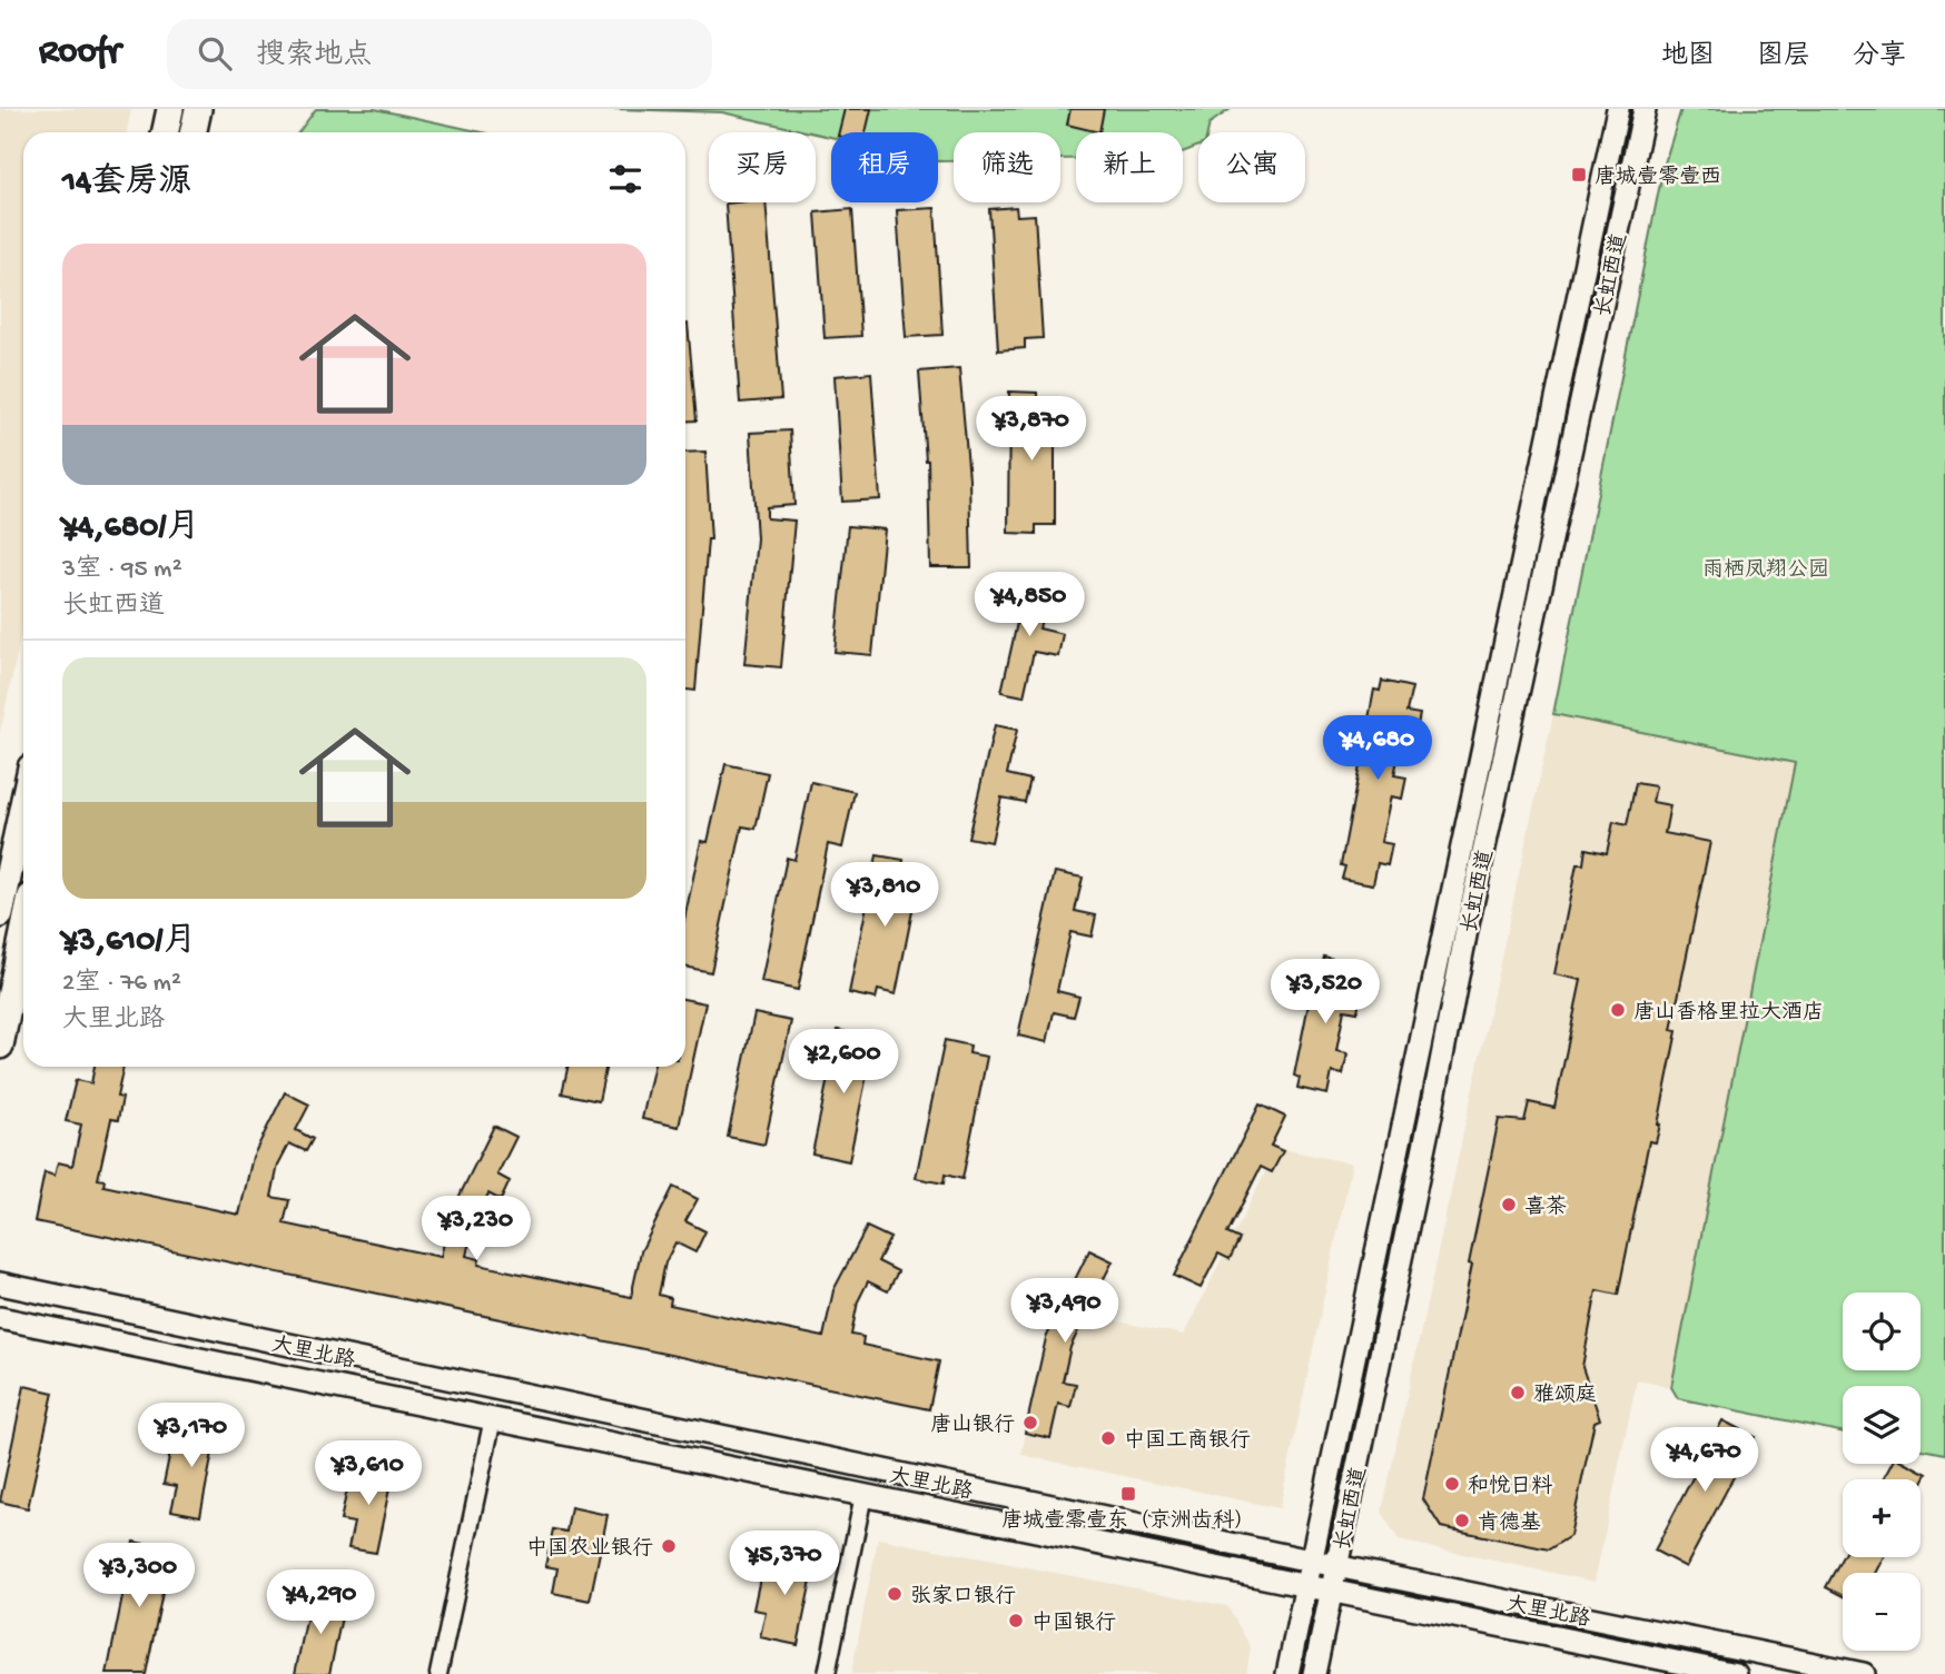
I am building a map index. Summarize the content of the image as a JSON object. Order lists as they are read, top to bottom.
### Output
{
  "streets": {
    "main road": ["长虹西道", "大里北路"]
  },
  "crossings": [
    ["长虹西道", "大里北路"]
  ],
  "parks": ["雨栖凤翔公园"],
  "places": {
    "transit": ["唐城壹零壹西", "唐城壹零壹东（京洲齿科）"],
    "other": [
      "唐山香格里拉大酒店",
      "喜茶",
      "雅颂庭",
      "唐山银行",
      "中国工商银行",
      "和悦日料",
      "肯德基",
      "中国农业银行",
      "张家口银行",
      "中国银行"
    ]
  },
  "page": {
    "header": "Roofr",
    "search": "搜索地点",
    "nav": ["地图", "图层", "分享"],
    "chip": [
      "买房",
      "租房",
      "筛选",
      "新上",
      "公寓"
    ],
    "heading": "14套房源",
    "list": [
      {
        "name": "¥4,680/月",
        "note": "3室 · 95 m² · 长虹西道"
      },
      {
        "name": "¥3,610/月",
        "note": "2室 · 76 m² · 大里北路"
      }
    ],
    "price": [
      "¥3,870",
      "¥4,850",
      "¥4,680",
      "¥3,810",
      "¥3,520",
      "¥2,600",
      "¥3,230",
      "¥3,490",
      "¥3,170",
      "¥4,670",
      "¥3,610",
      "¥5,370",
      "¥3,300",
      "¥4,290"
    ],
    "map_buttons": ["+", "−"]
  }
}
